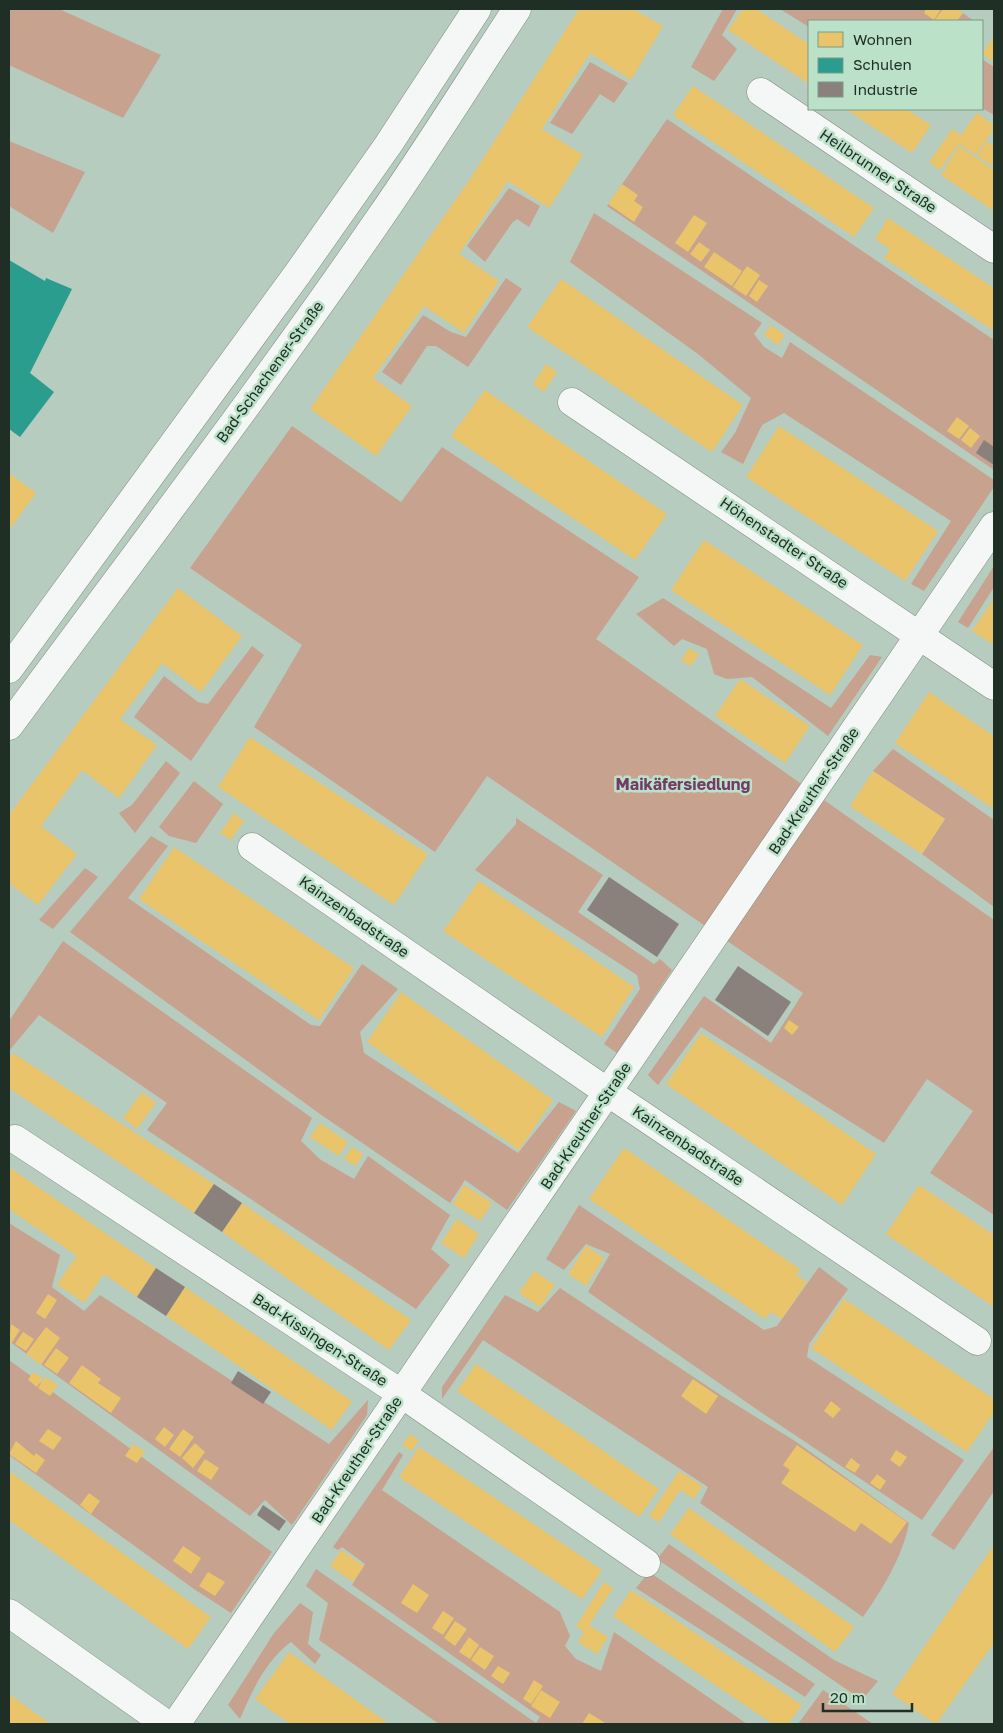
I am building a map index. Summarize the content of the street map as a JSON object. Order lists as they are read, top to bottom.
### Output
{
  "streets": {
    "street": [
      "Heilbrunner Straße",
      "Bad-Schachener-Straße",
      "Höhenstadter Straße",
      "Bad-Kreuther-Straße",
      "Kainzenbadstraße",
      "Bad-Kissingen-Straße"
    ]
  },
  "crossings": [
    ["Höhenstadter Straße", "Bad-Kreuther-Straße"],
    ["Bad-Kreuther-Straße", "Kainzenbadstraße"],
    ["Bad-Kreuther-Straße", "Bad-Kissingen-Straße"]
  ],
  "districts": ["Maikäfersiedlung"],
  "legend": ["Wohnen", "Schulen", "Industrie"],
  "scale_bar": "20 m"
}
